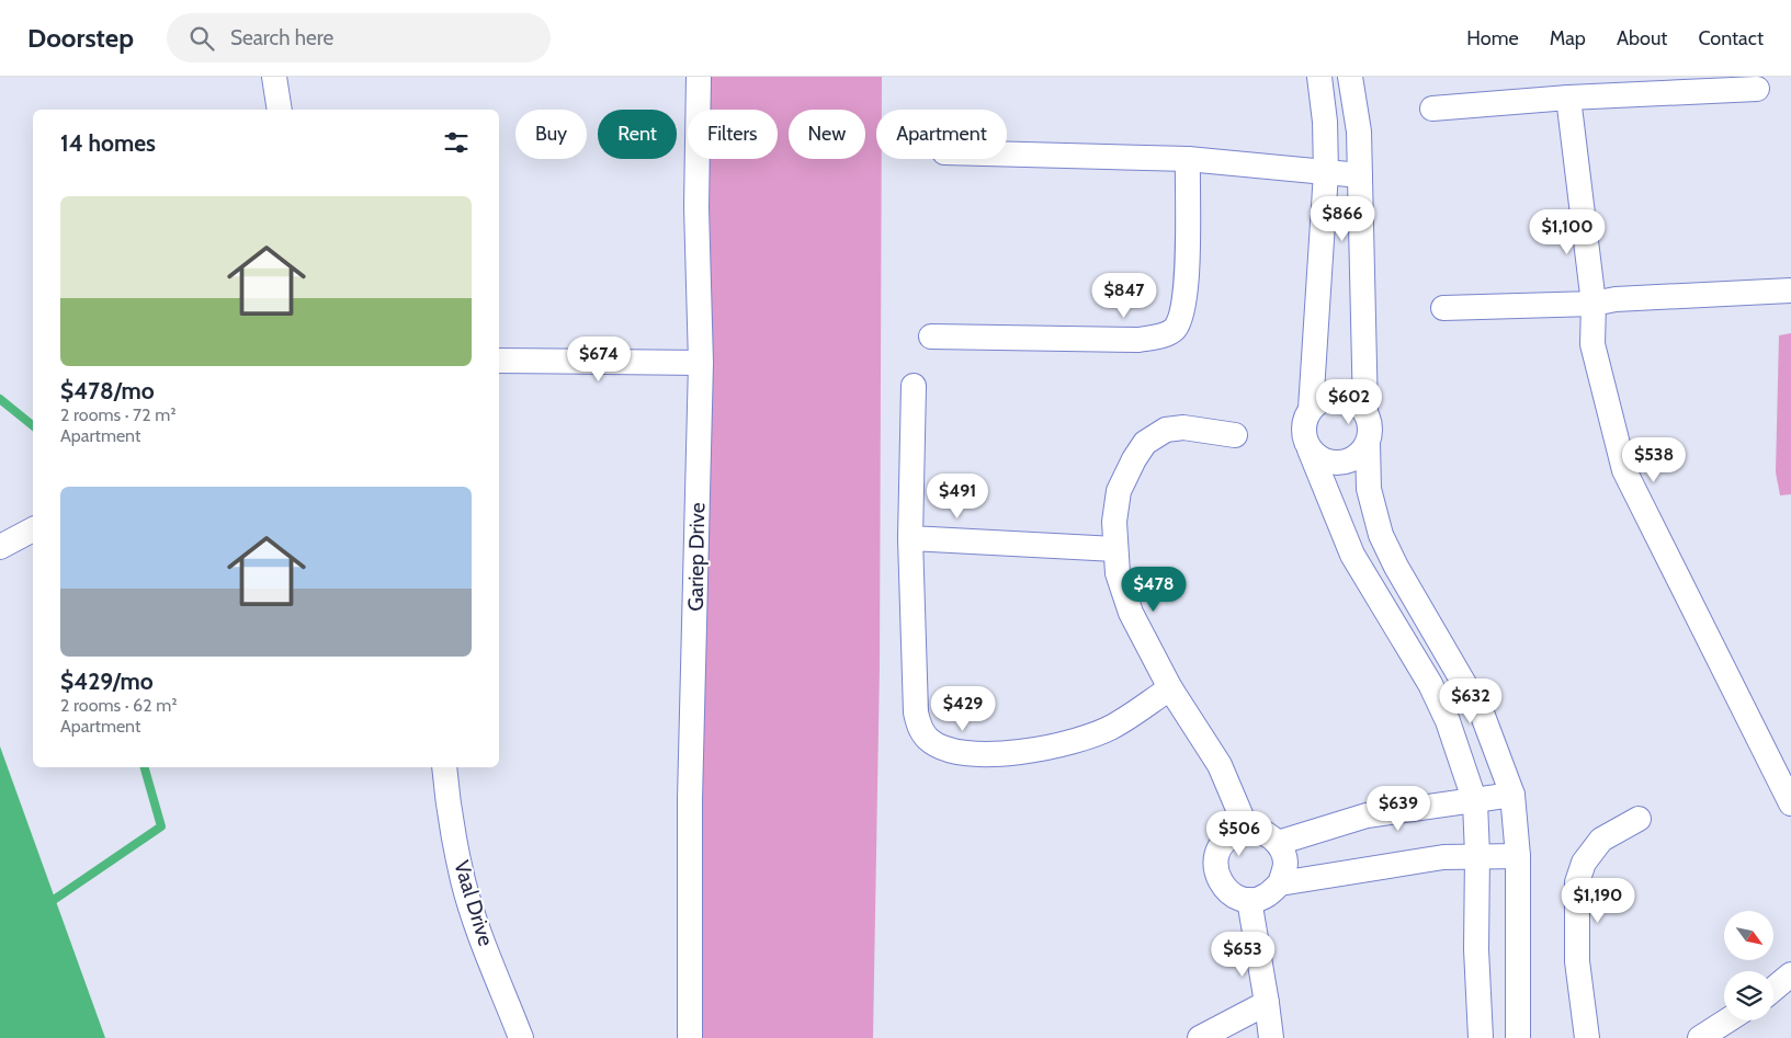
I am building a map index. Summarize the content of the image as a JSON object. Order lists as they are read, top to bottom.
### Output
{
  "streets": {
    "street": ["Gariep Drive", "Vaal Drive"]
  },
  "north": "bottom right",
  "page": {
    "header": "Doorstep",
    "search": "Search here",
    "nav": [
      "Home",
      "Map",
      "About",
      "Contact"
    ],
    "chip": [
      "Buy",
      "Rent",
      "Filters",
      "New",
      "Apartment"
    ],
    "heading": "14 homes",
    "list": [
      {
        "name": "$478/mo",
        "note": "2 rooms · 72 m² · Apartment"
      },
      {
        "name": "$429/mo",
        "note": "2 rooms · 62 m² · Apartment"
      }
    ],
    "price": [
      "$866",
      "$1,100",
      "$847",
      "$674",
      "$602",
      "$538",
      "$491",
      "$478",
      "$632",
      "$429",
      "$639",
      "$506",
      "$1,190",
      "$653"
    ]
  }
}
